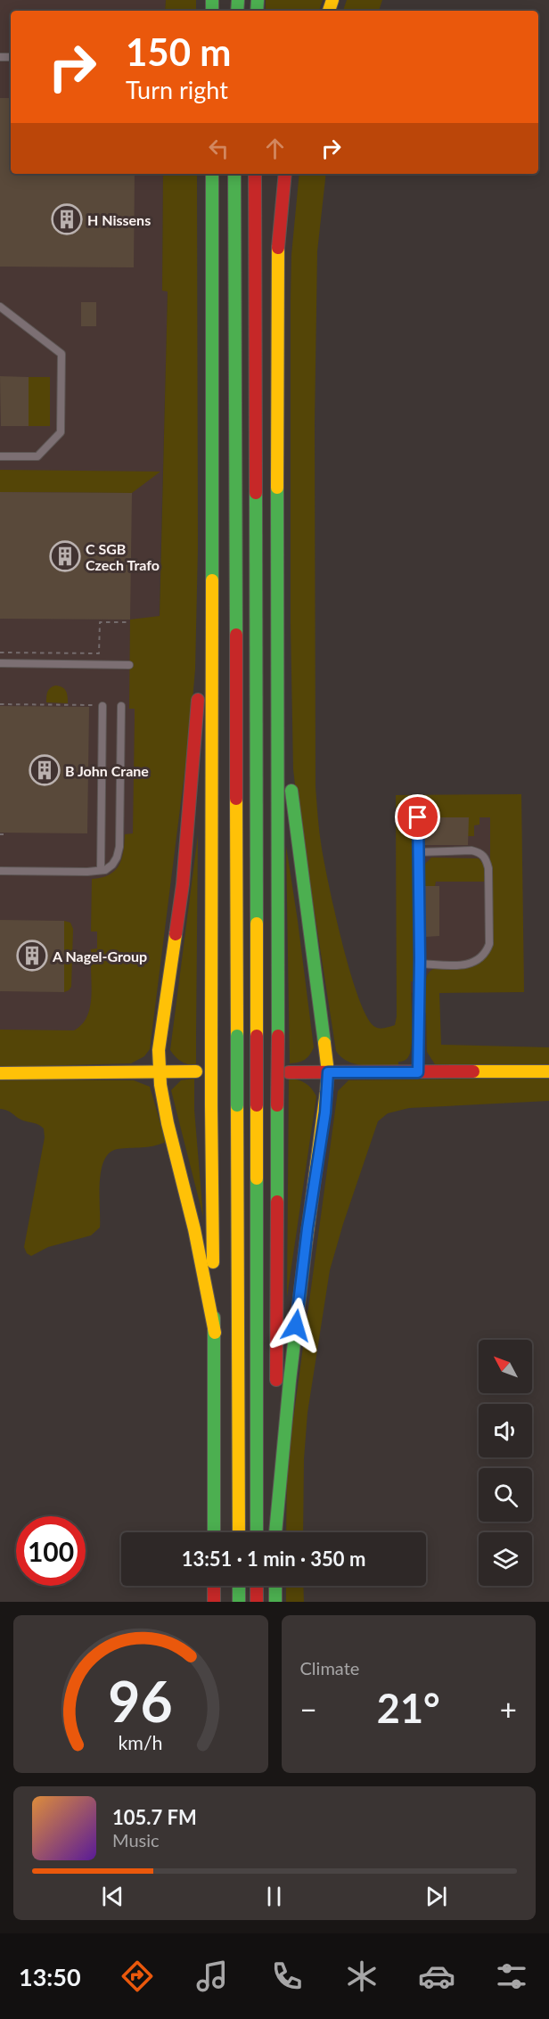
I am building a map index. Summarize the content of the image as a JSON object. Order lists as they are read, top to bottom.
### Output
{
  "places": {
    "building": [
      "H Nissens",
      "C SGB Czech Trafo",
      "B John Crane",
      "A Nagel-Group"
    ]
  },
  "north": "top left",
  "page": {
    "turn": ["150 m", "Turn right"],
    "limit": "100",
    "trip": "13:51 · 1 min · 350 m",
    "tile": "Climate",
    "heat": ["−", "21°", "+"],
    "song": ["105.7 FM", "Music"],
    "tabs": "13:50",
    "gauge": ["96", "km/h"]
  }
}
